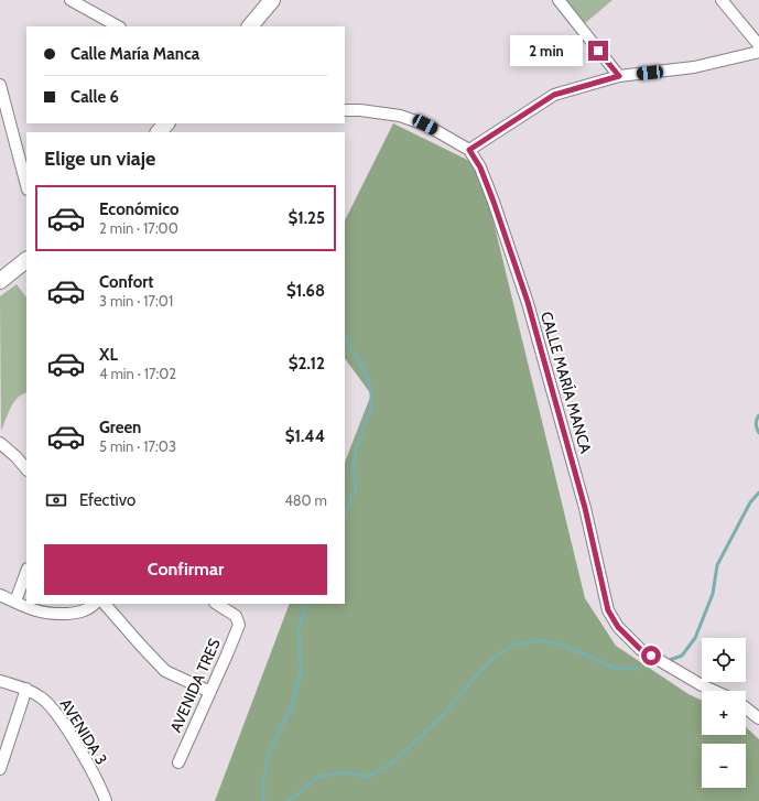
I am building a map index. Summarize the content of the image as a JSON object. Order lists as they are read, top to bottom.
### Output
{
  "streets": {
    "street": ["CALLE MARÍA MANCA", "AVENIDA TRES", "AVENIDA 3"]
  },
  "page": {
    "banner": ["Calle María Manca", "Calle 6"],
    "bubble": "2 min",
    "heading": "Elige un viaje",
    "list": [
      {
        "name": "Económico",
        "note": "2 min · 17:00",
        "value": "$1.25"
      },
      {
        "name": "Confort",
        "note": "3 min · 17:01",
        "value": "$1.68"
      },
      {
        "name": "XL",
        "note": "4 min · 17:02",
        "value": "$2.12"
      },
      {
        "name": "Green",
        "note": "5 min · 17:03",
        "value": "$1.44"
      }
    ],
    "pay": ["Efectivo", "480 m"],
    "buttons": "Confirmar",
    "map_buttons": ["+", "−"]
  }
}
